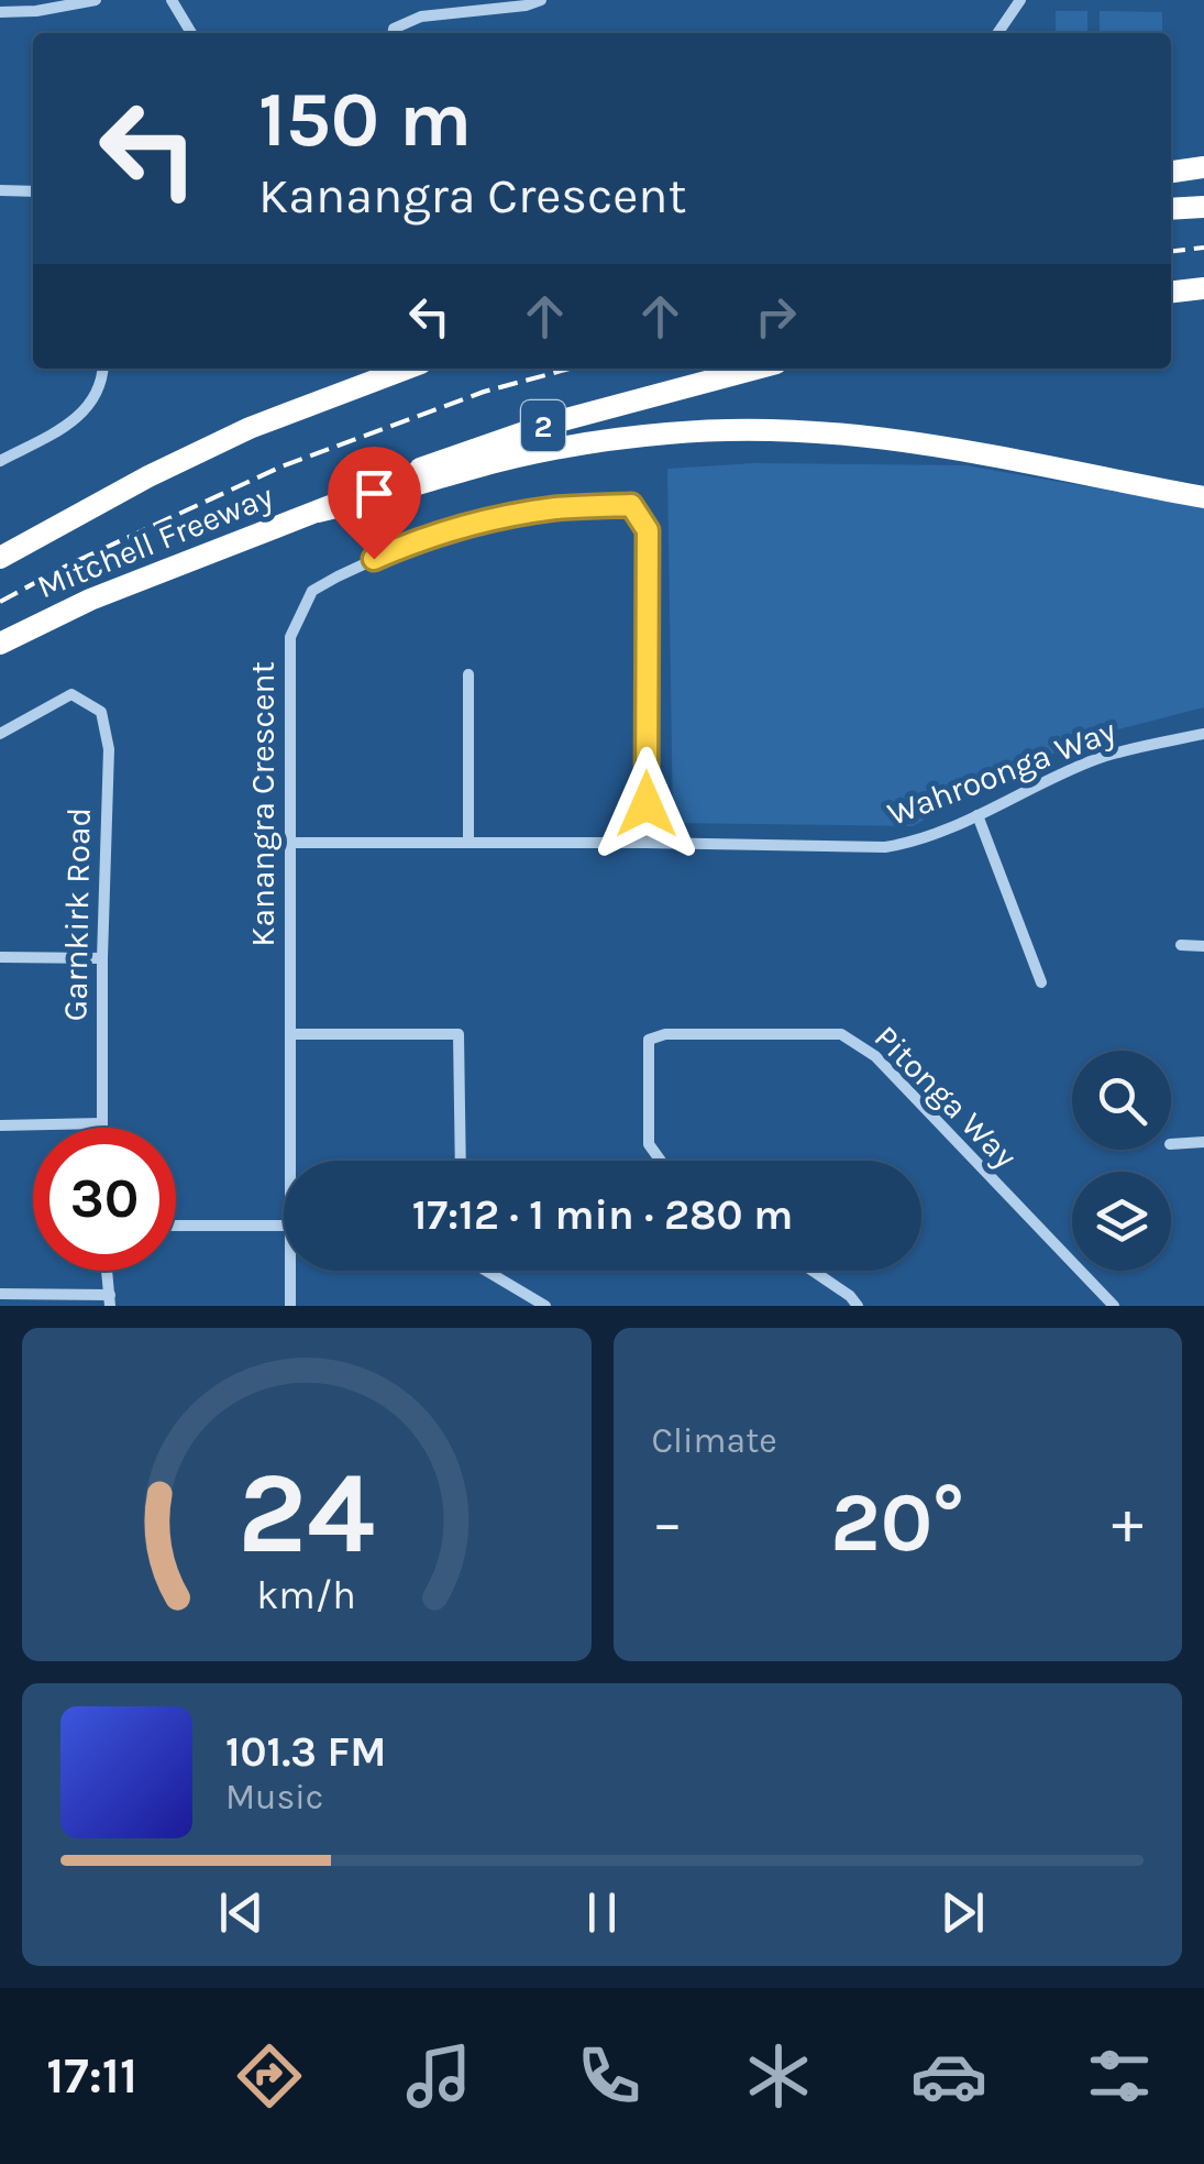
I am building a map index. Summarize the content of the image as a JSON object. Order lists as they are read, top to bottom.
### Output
{
  "streets": {
    "highway": ["2", "Mitchell Freeway"],
    "street": [
      "Wahroonga Way",
      "Kanangra Crescent",
      "Garnkirk Road",
      "Pitonga Way"
    ]
  },
  "crossings": [
    ["Wahroonga Way", "Kanangra Crescent"]
  ],
  "page": {
    "turn": ["150 m", "Kanangra Crescent"],
    "limit": "30",
    "trip": "17:12 · 1 min · 280 m",
    "tile": "Climate",
    "heat": ["−", "20°", "+"],
    "song": ["101.3 FM", "Music"],
    "tabs": "17:11",
    "gauge": ["24", "km/h"]
  }
}
